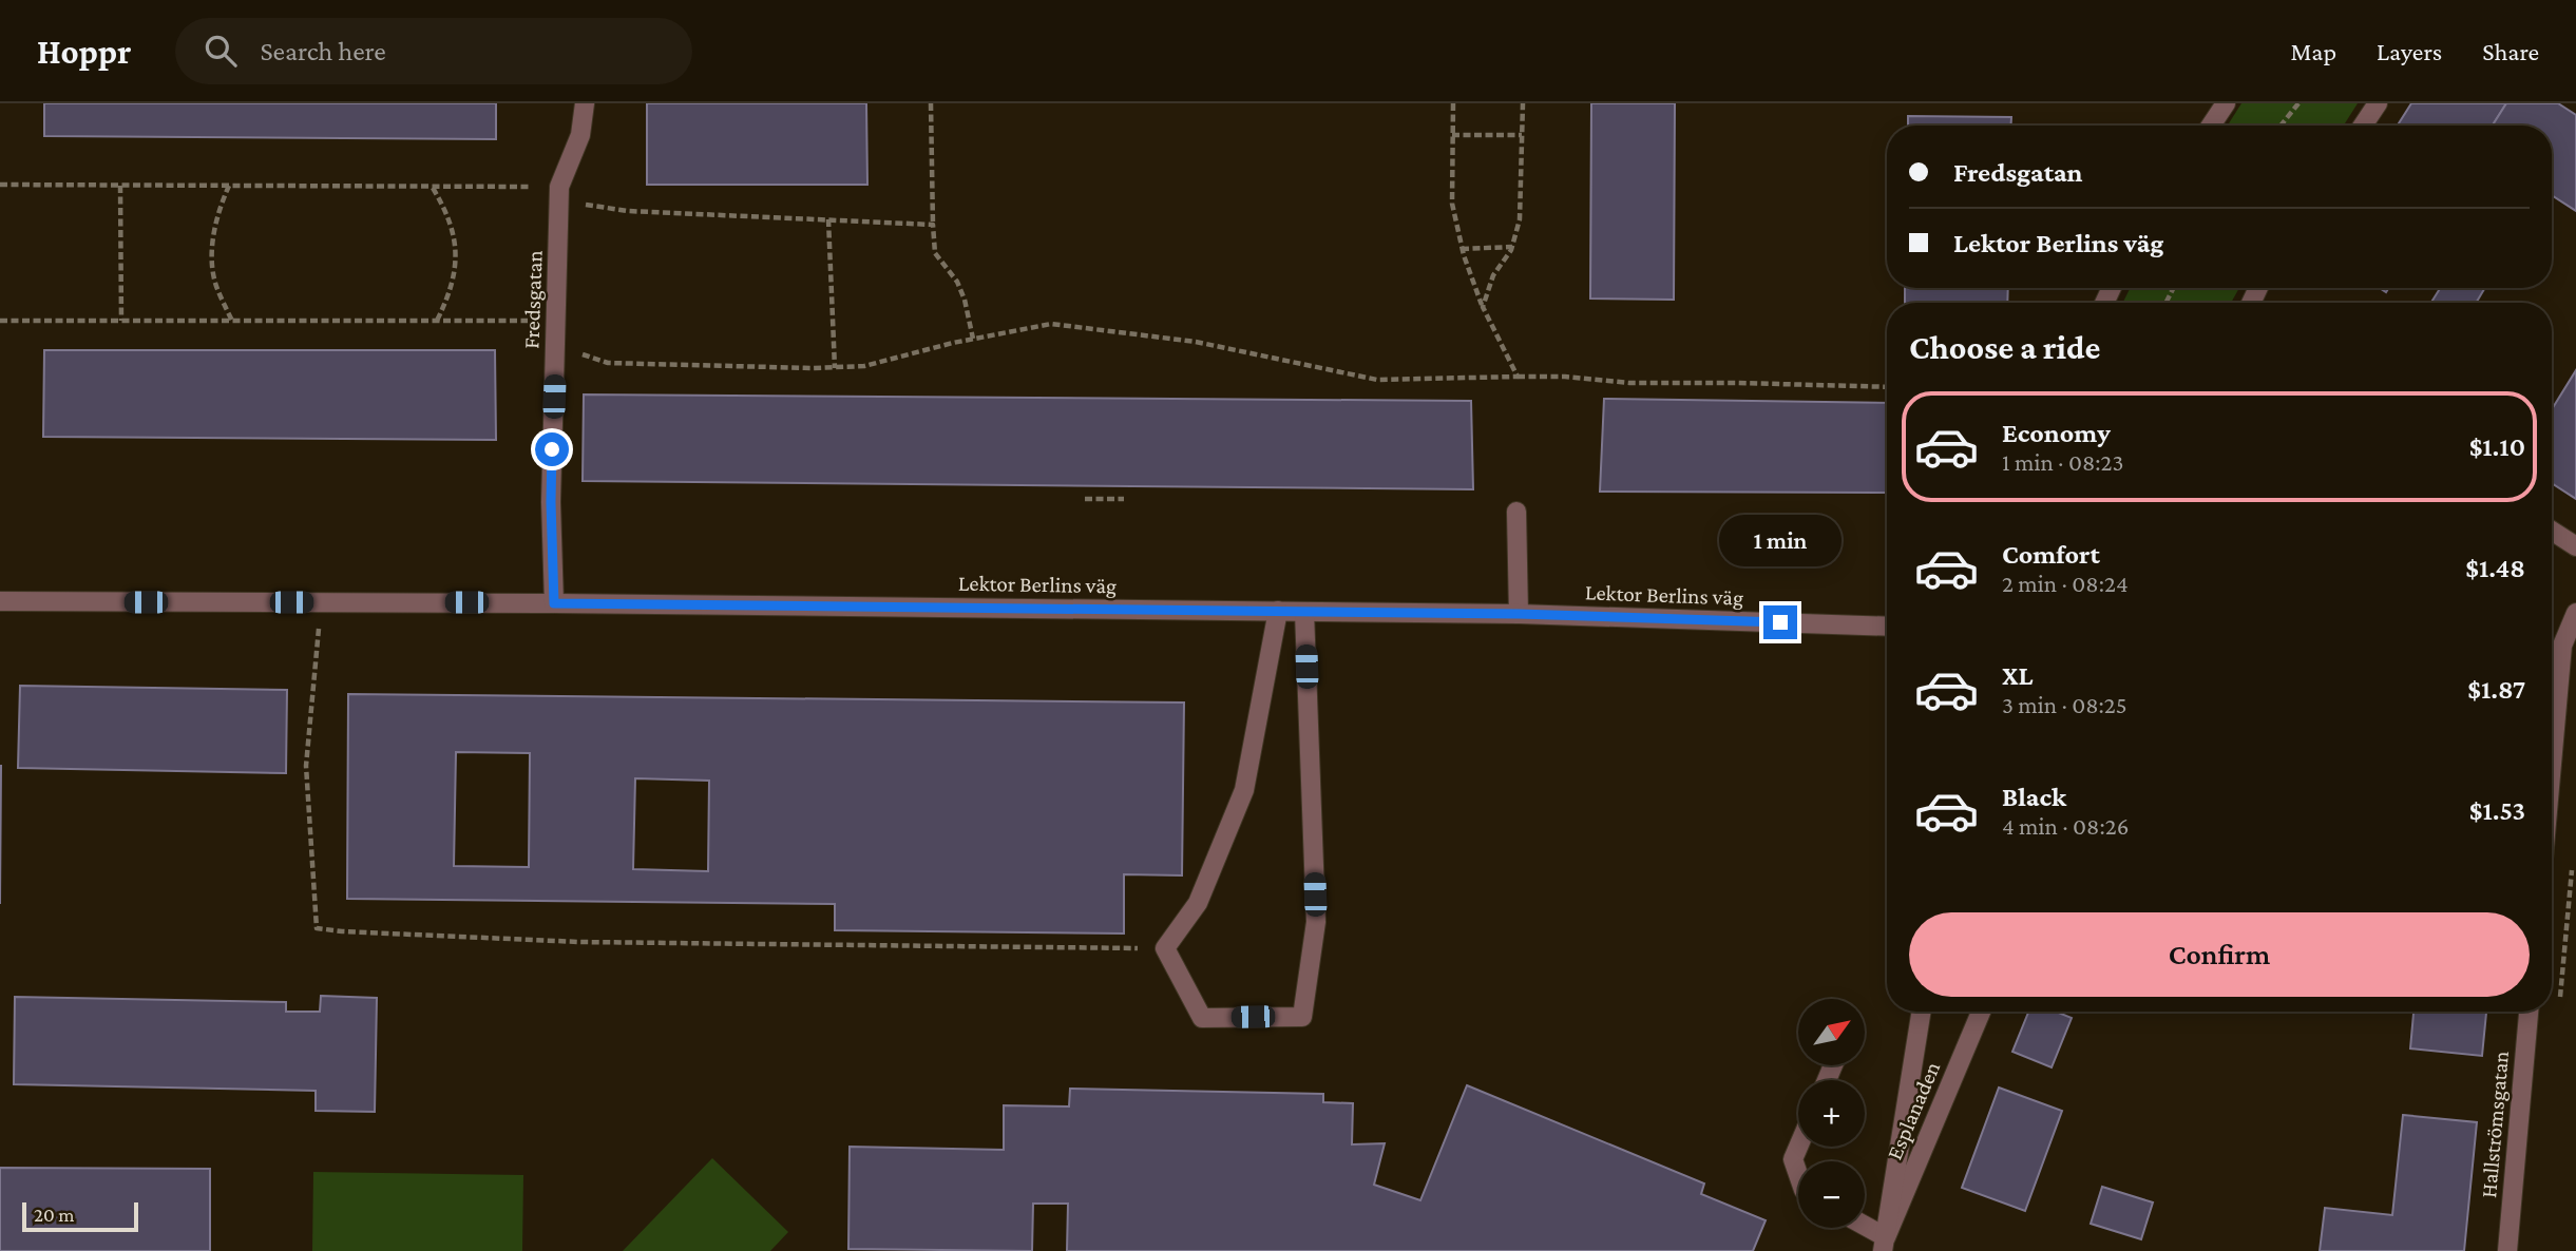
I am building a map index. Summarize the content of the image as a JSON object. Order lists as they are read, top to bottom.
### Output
{
  "streets": {
    "street": [
      "Fredsgatan",
      "Lektor Berlins väg",
      "Esplanaden",
      "Hallströmsgatan"
    ]
  },
  "crossings": [
    ["Fredsgatan", "Lektor Berlins väg"]
  ],
  "scale_bar": "20 m",
  "north": "top right",
  "page": {
    "header": "Hoppr",
    "search": "Search here",
    "nav": ["Map", "Layers", "Share"],
    "banner": ["Fredsgatan", "Lektor Berlins väg"],
    "heading": "Choose a ride",
    "list": [
      {
        "name": "Economy",
        "note": "1 min · 08:23",
        "value": "$1.10"
      },
      {
        "name": "Comfort",
        "note": "2 min · 08:24",
        "value": "$1.48"
      },
      {
        "name": "XL",
        "note": "3 min · 08:25",
        "value": "$1.87"
      },
      {
        "name": "Black",
        "note": "4 min · 08:26",
        "value": "$1.53"
      }
    ],
    "bubble": "1 min",
    "buttons": "Confirm",
    "map_buttons": ["+", "−"],
    "scale": "20 m"
  }
}
